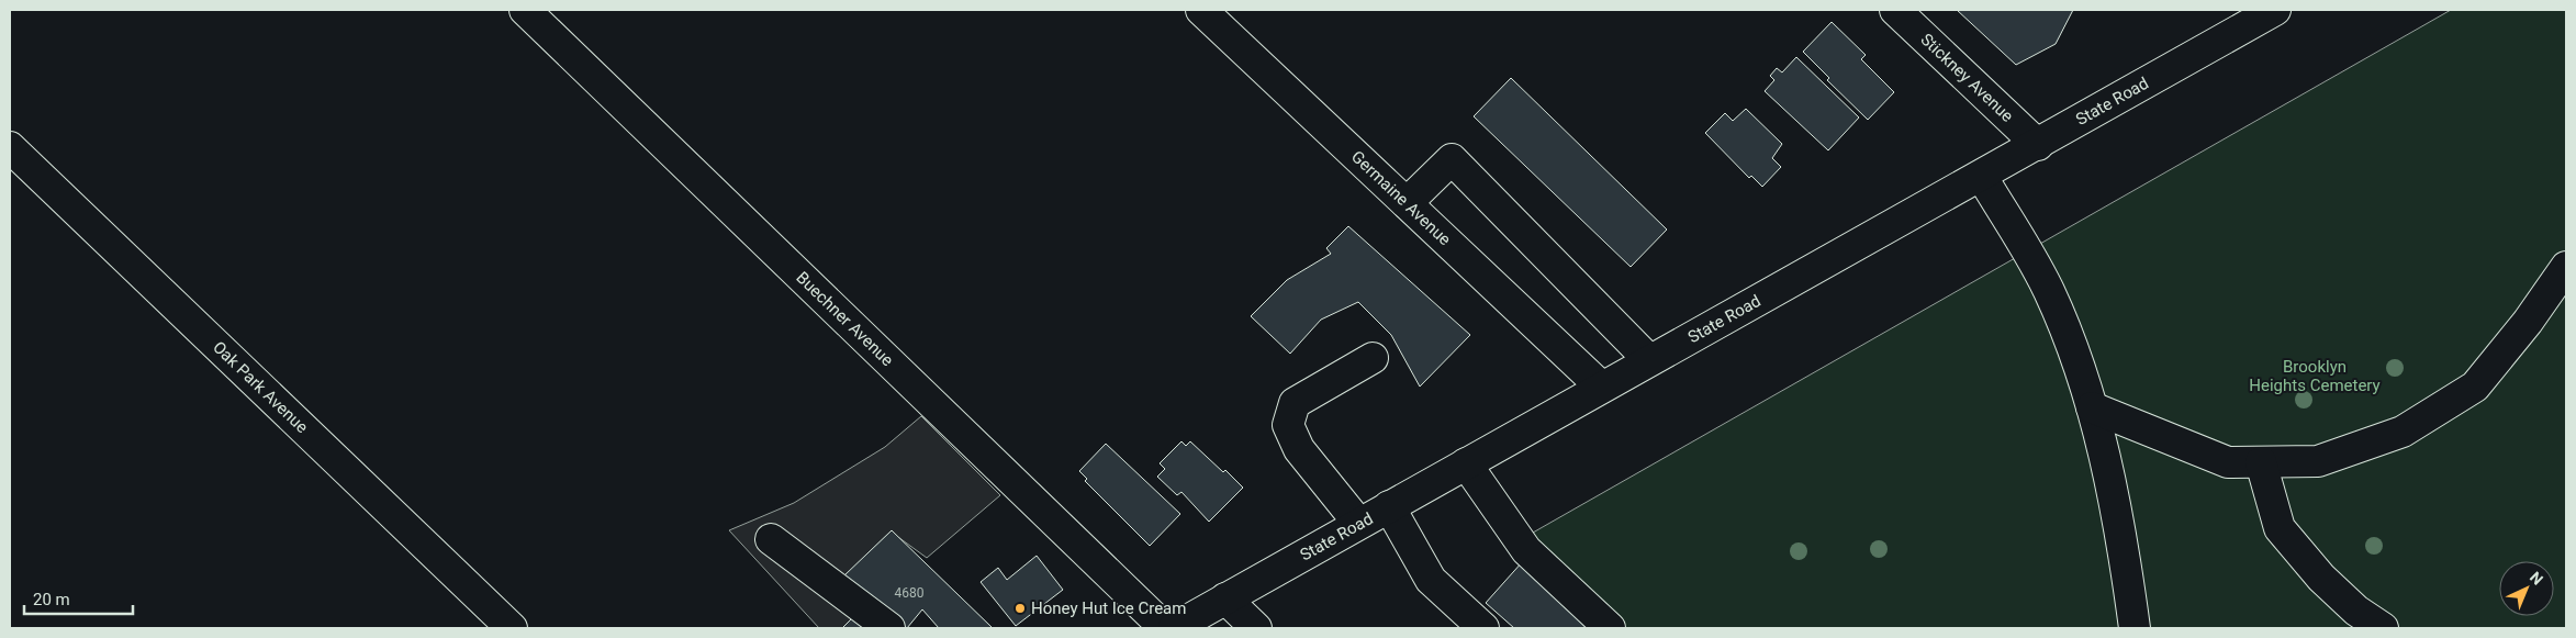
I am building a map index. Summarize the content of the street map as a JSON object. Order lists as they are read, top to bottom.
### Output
{
  "streets": {
    "street": [
      "Stickney Avenue",
      "State Road",
      "Germaine Avenue",
      "Buechner Avenue",
      "Oak Park Avenue"
    ]
  },
  "crossings": [
    ["Stickney Avenue", "State Road"],
    ["State Road", "Germaine Avenue"]
  ],
  "parks": ["Brooklyn Heights Cemetery"],
  "places": ["Honey Hut Ice Cream"],
  "house_numbers": ["4680"],
  "scale_bar": "20 m",
  "north": "top right"
}
